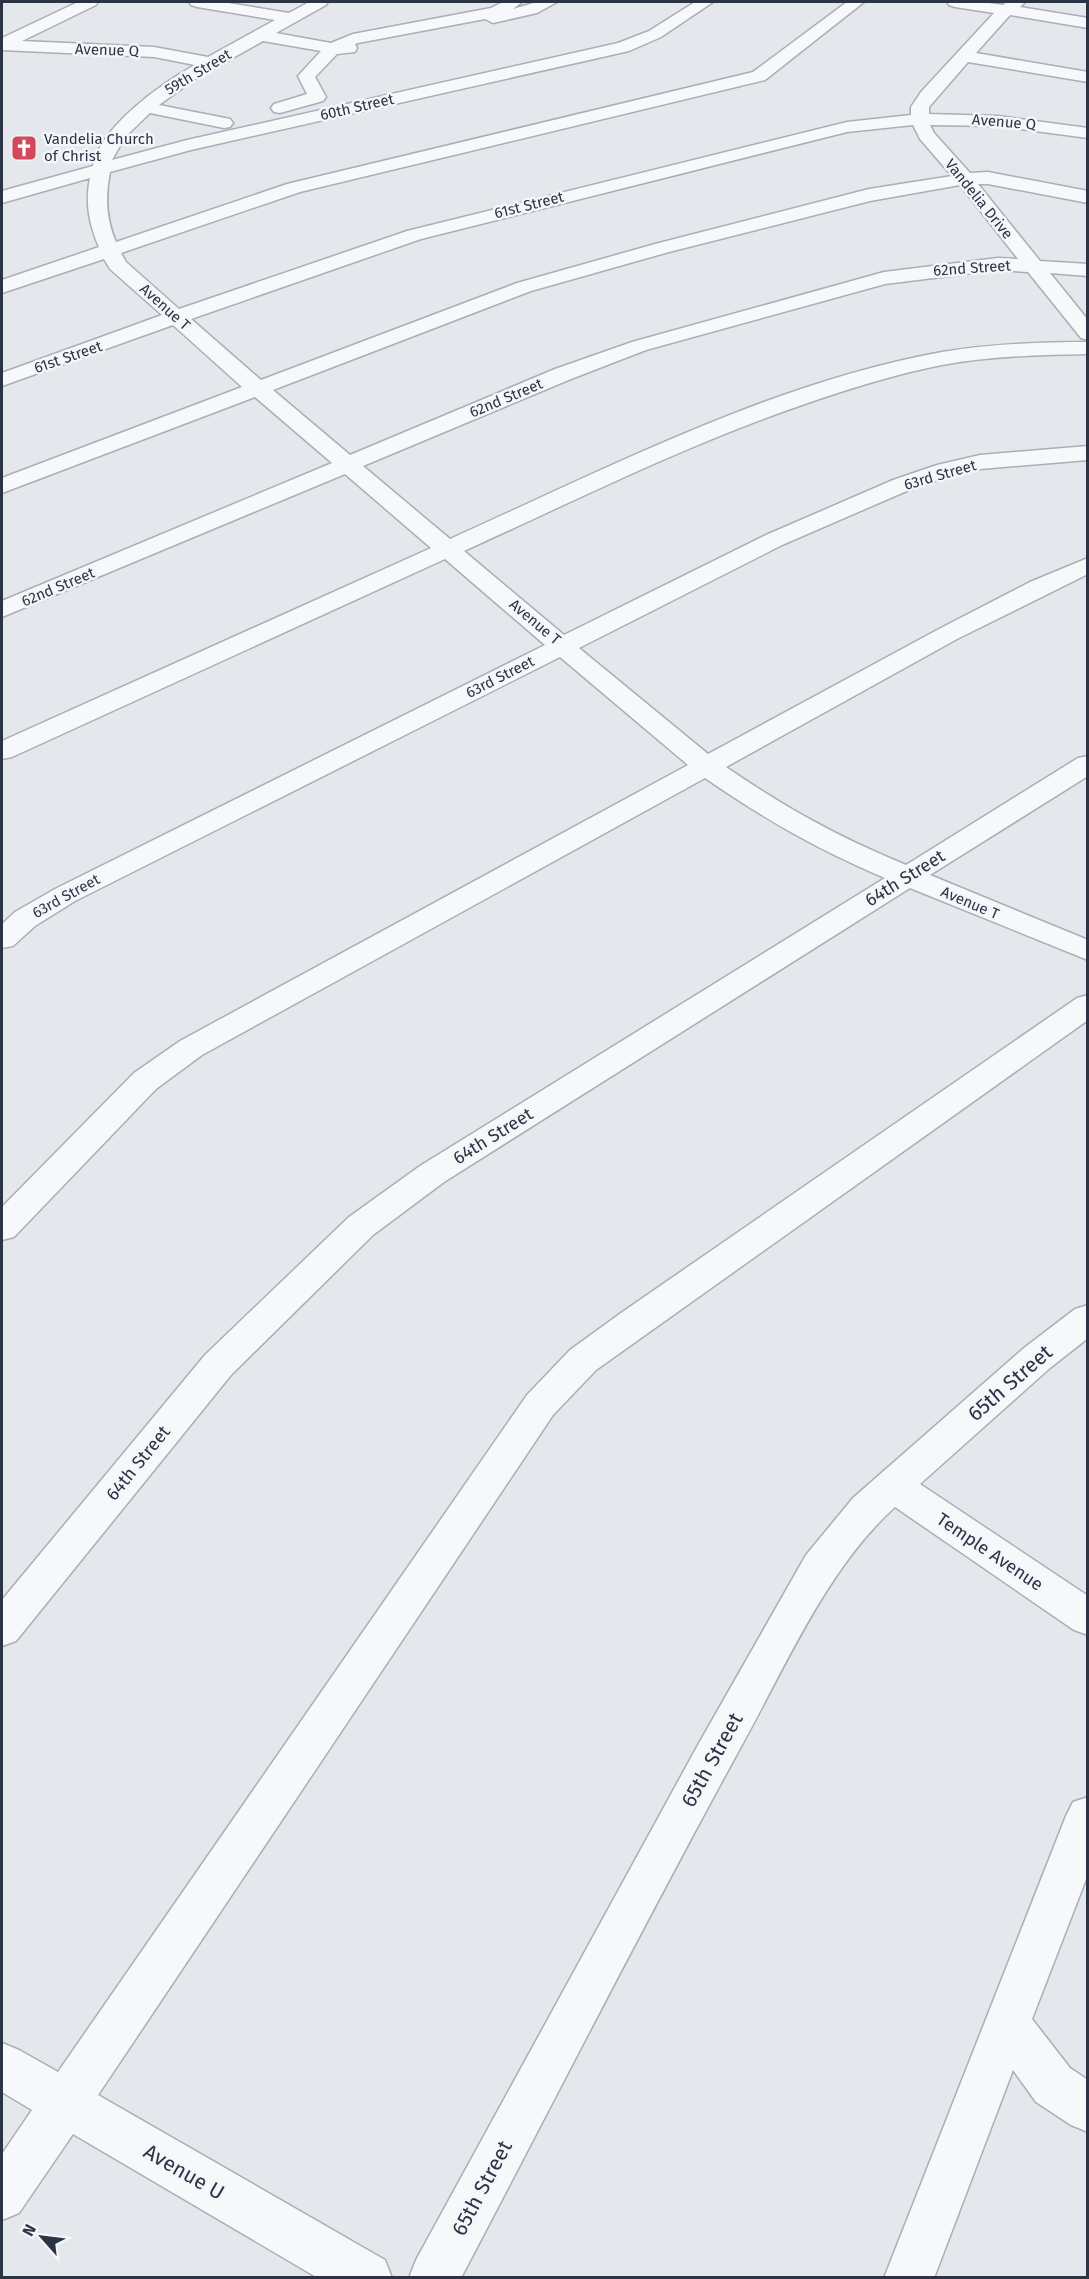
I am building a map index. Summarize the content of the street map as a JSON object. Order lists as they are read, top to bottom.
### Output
{
  "streets": {
    "street": [
      "Avenue Q",
      "59th Street",
      "60th Street",
      "Vandelia Drive",
      "61st Street",
      "62nd Street",
      "Avenue T",
      "63rd Street",
      "64th Street",
      "65th Street",
      "Temple Avenue",
      "Avenue U"
    ]
  },
  "crossings": [
    ["Avenue Q", "59th Street"],
    ["Avenue Q", "Vandelia Drive"],
    ["Avenue Q", "61st Street"],
    ["59th Street", "60th Street"],
    ["59th Street", "Avenue T"],
    ["60th Street", "Avenue T"],
    ["Vandelia Drive", "61st Street"],
    ["Vandelia Drive", "62nd Street"],
    ["61st Street", "Avenue T"],
    ["62nd Street", "Avenue T"],
    ["Avenue T", "63rd Street"],
    ["Avenue T", "64th Street"],
    ["65th Street", "Temple Avenue"]
  ],
  "places": {
    "church": ["Vandelia Church of Christ"]
  },
  "north": "top left"
}
